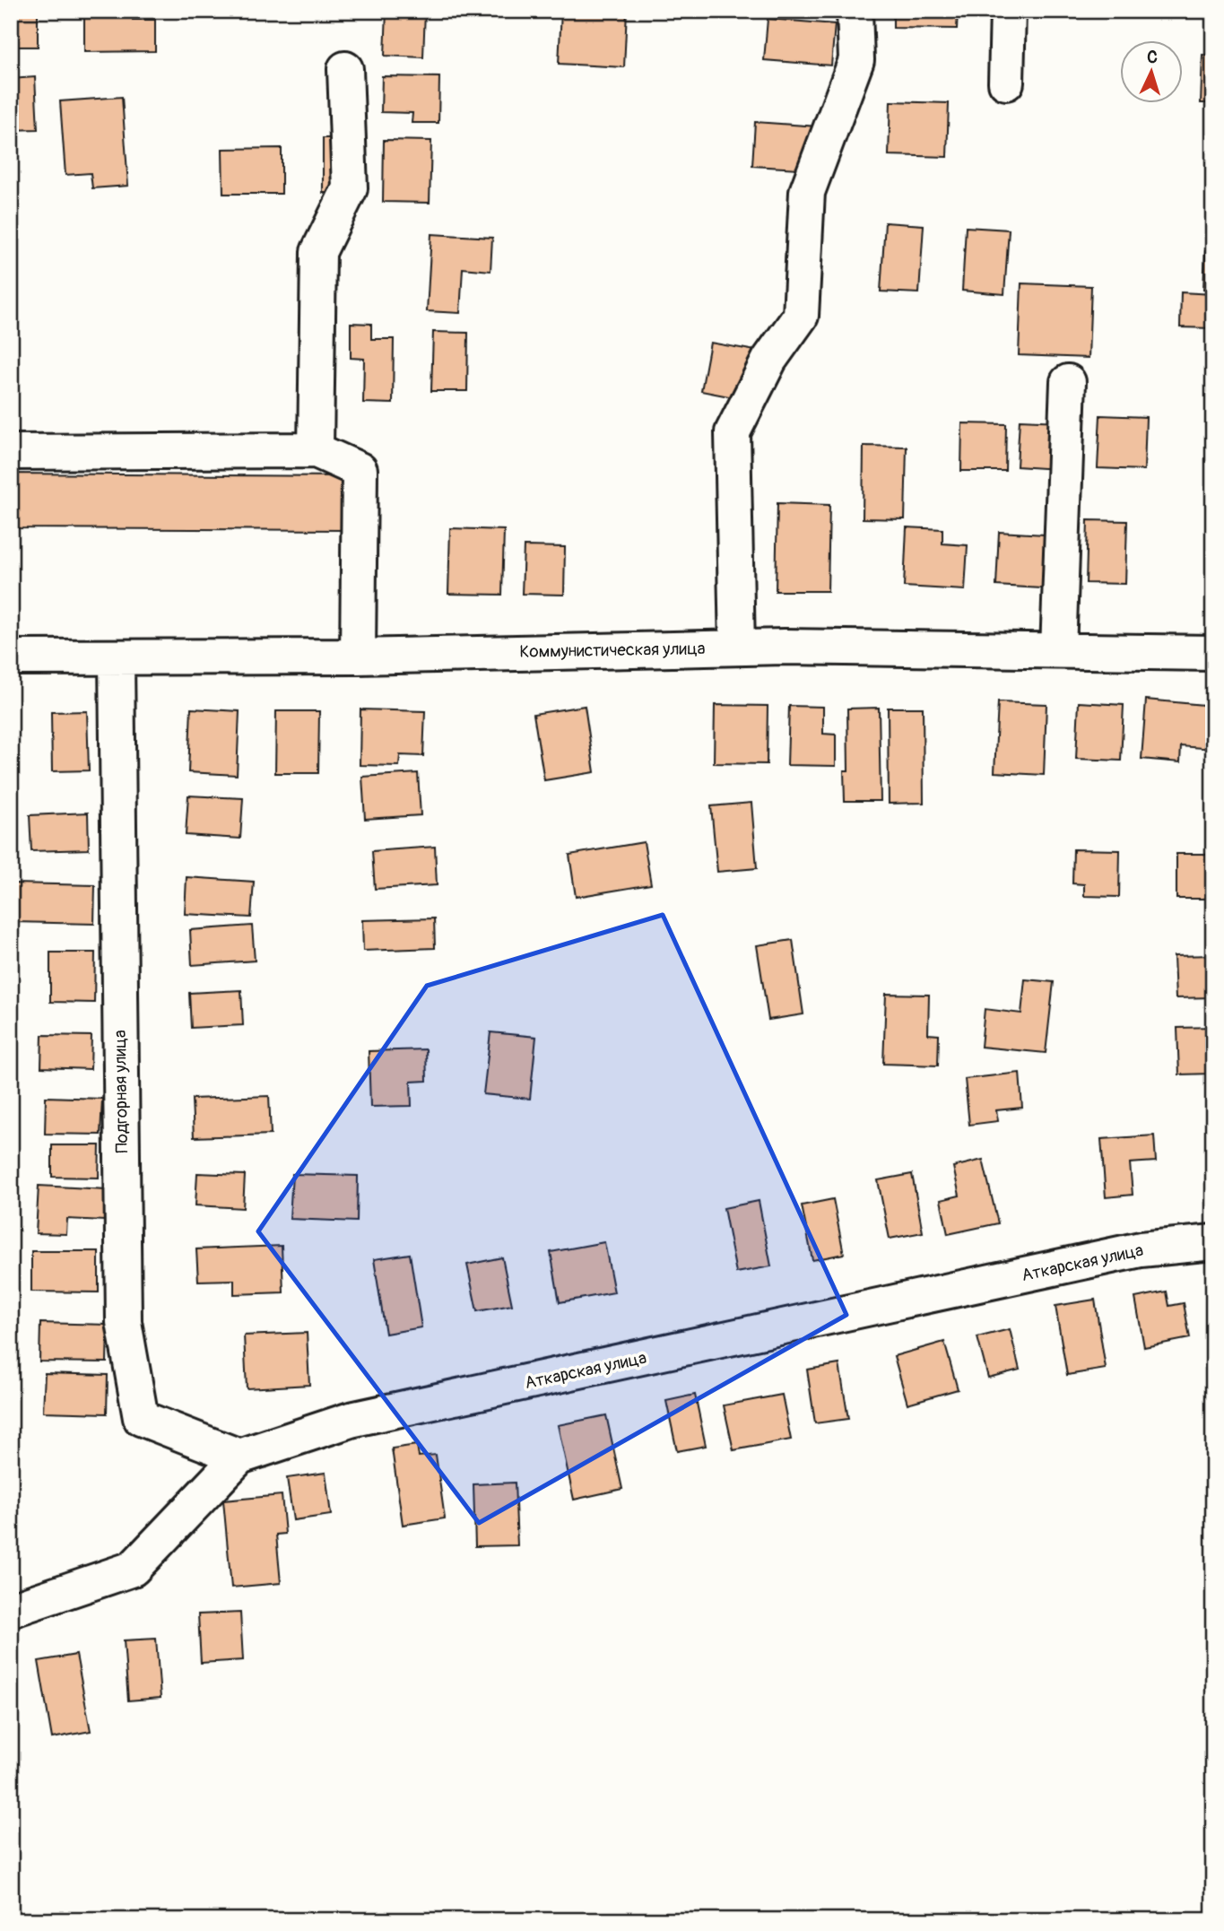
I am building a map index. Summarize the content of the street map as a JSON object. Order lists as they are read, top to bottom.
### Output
{
  "streets": {
    "street": ["Коммунистическая улица", "Подгорная улица", "Аткарская улица"]
  },
  "crossings": [
    ["Коммунистическая улица", "Подгорная улица"],
    ["Подгорная улица", "Аткарская улица"]
  ],
  "north": "top"
}
